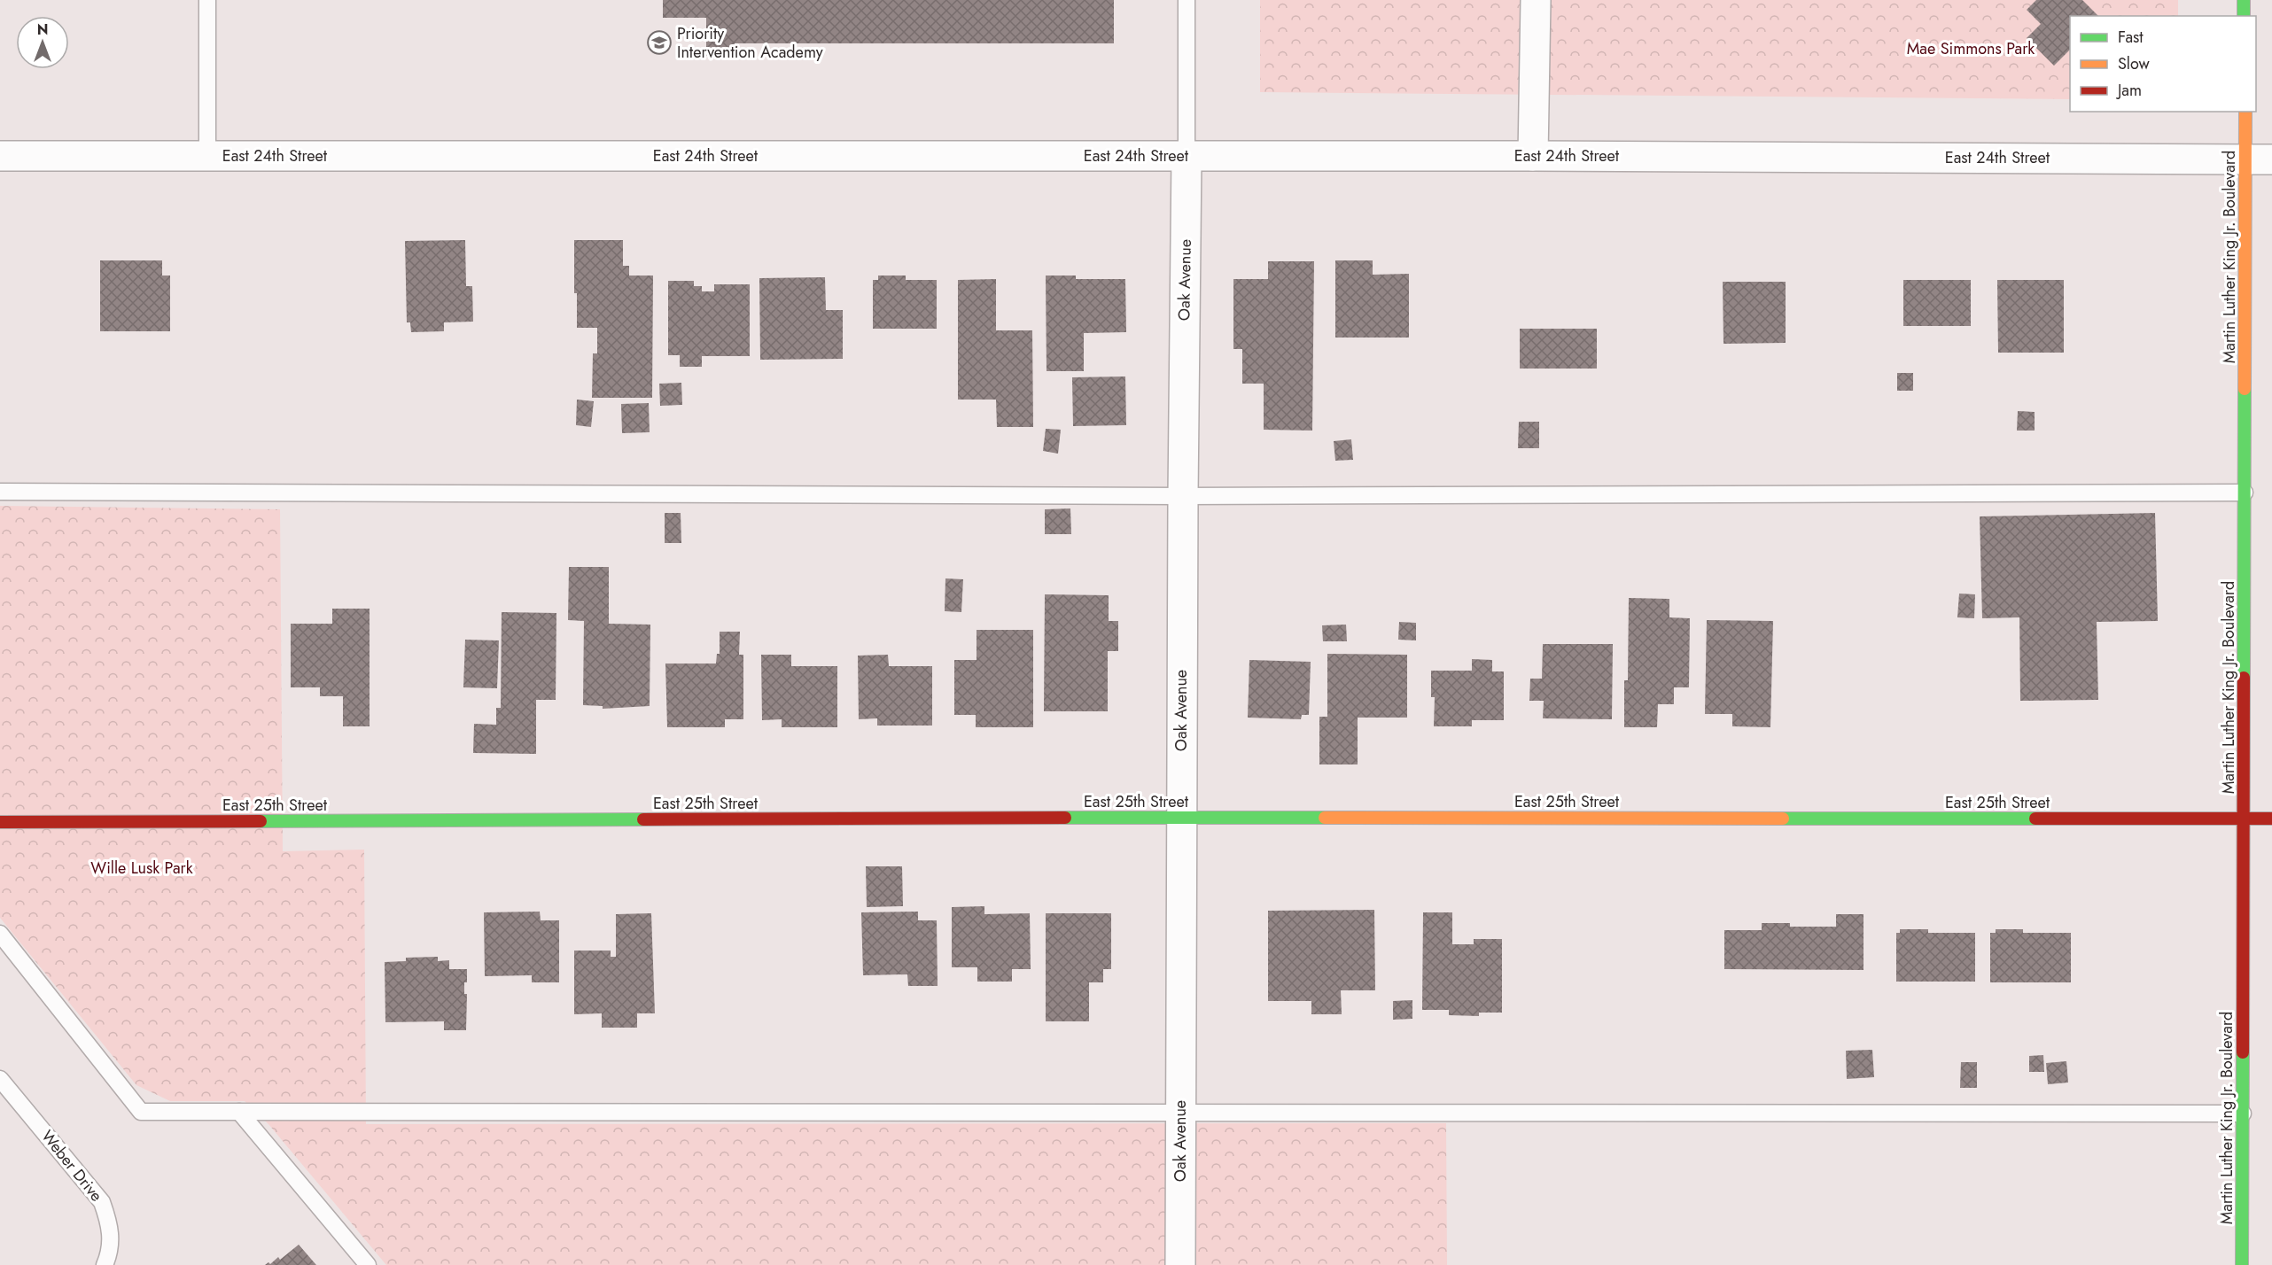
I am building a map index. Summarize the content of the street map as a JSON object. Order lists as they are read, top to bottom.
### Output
{
  "streets": {
    "street": [
      "East 24th Street",
      "Martin Luther King Jr. Boulevard",
      "Oak Avenue",
      "East 25th Street"
    ],
    "lane": ["Weber Drive"]
  },
  "crossings": [
    ["East 24th Street", "Martin Luther King Jr. Boulevard"],
    ["East 24th Street", "Oak Avenue"],
    ["Martin Luther King Jr. Boulevard", "East 25th Street"],
    ["Oak Avenue", "East 25th Street"]
  ],
  "parks": ["Mae Simmons Park", "Wille Lusk Park"],
  "places": {
    "school or university": ["Priority Intervention Academy"]
  },
  "legend": ["Fast", "Slow", "Jam"],
  "north": "top"
}
